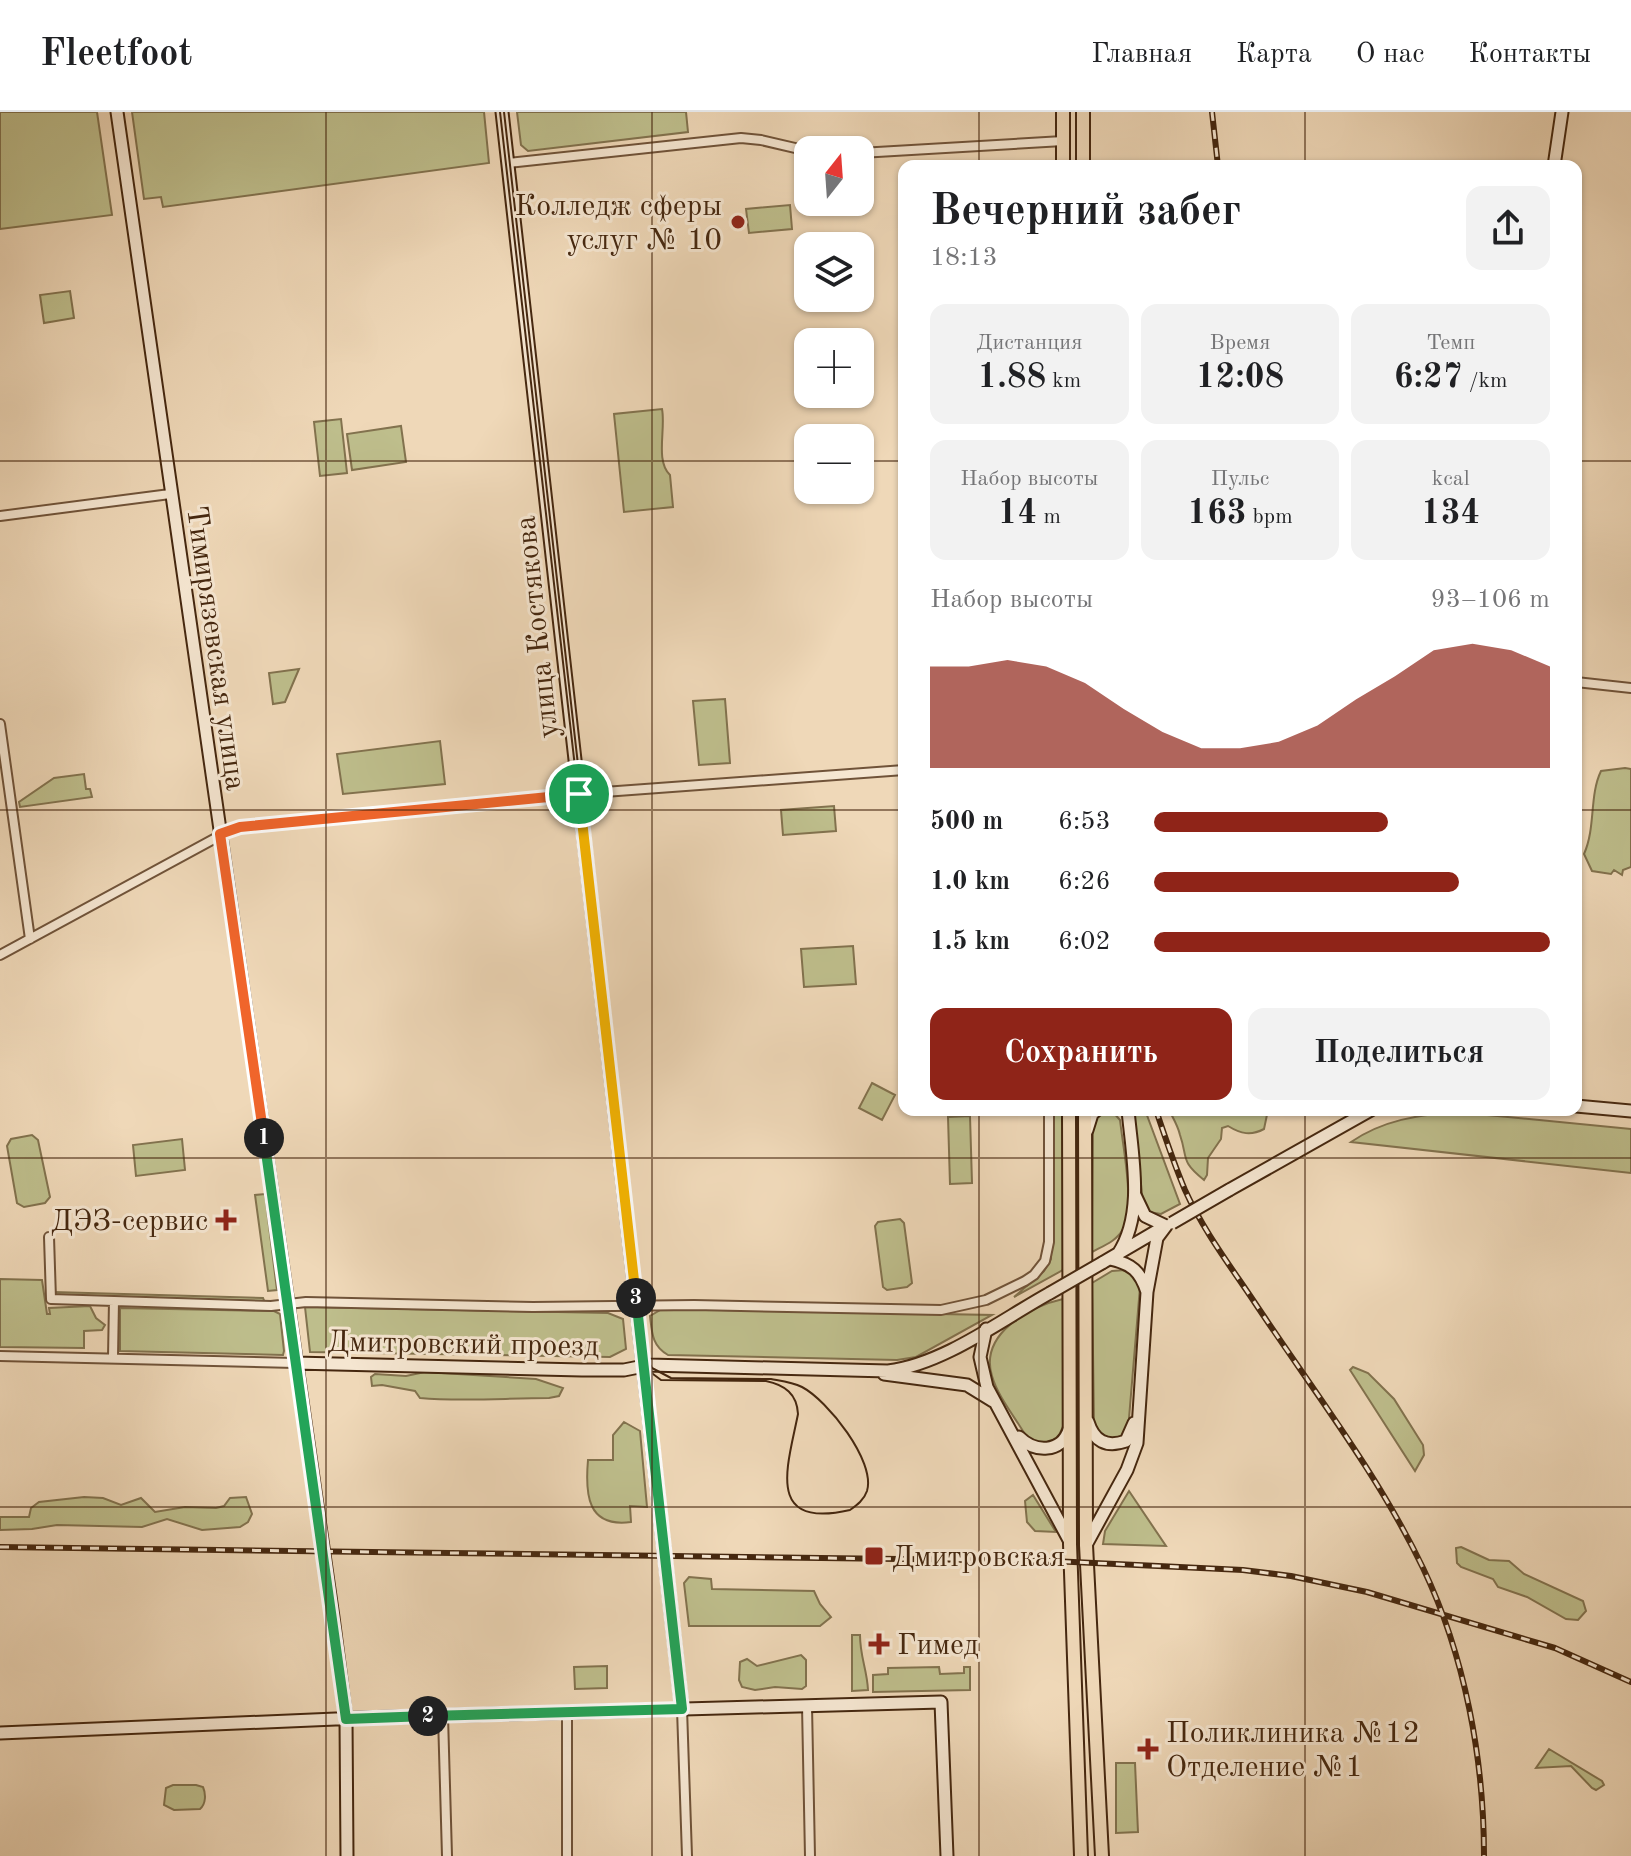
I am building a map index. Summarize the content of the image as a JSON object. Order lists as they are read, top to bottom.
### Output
{
  "streets": {
    "main road": ["улица Костякова", "Тимирязевская улица", "Дмитровский проезд"]
  },
  "crossings": [
    ["улица Костякова", "Дмитровский проезд"],
    ["Тимирязевская улица", "Дмитровский проезд"]
  ],
  "places": {
    "other": ["Колледж сферы услуг № 10"],
    "health": ["ДЭЗ-сервис", "Гимед", "Поликлиника №12 Отделение №1"],
    "transit": ["Дмитровская"]
  },
  "north": "top",
  "page": {
    "header": "Fleetfoot",
    "nav": [
      "Главная",
      "Карта",
      "О нас",
      "Контакты"
    ],
    "map_buttons": ["+", "−"],
    "heading": ["Вечерний забег", "18:13"],
    "stats": [
      ["Дистанция", "1.88 km"],
      ["Время", "12:08"],
      ["Темп", "6:27 /km"],
      ["Набор высоты", "14 m"],
      ["Пульс", "163 bpm"],
      ["kcal", "134"]
    ],
    "chart": ["Набор высоты", "93–106 m"],
    "list": [
      {
        "name": "500 m",
        "note": "6:53"
      },
      {
        "name": "1.0 km",
        "note": "6:26"
      },
      {
        "name": "1.5 km",
        "note": "6:02"
      }
    ],
    "buttons": ["Сохранить", "Поделиться"],
    "pins": ["1", "3", "2"]
  }
}
